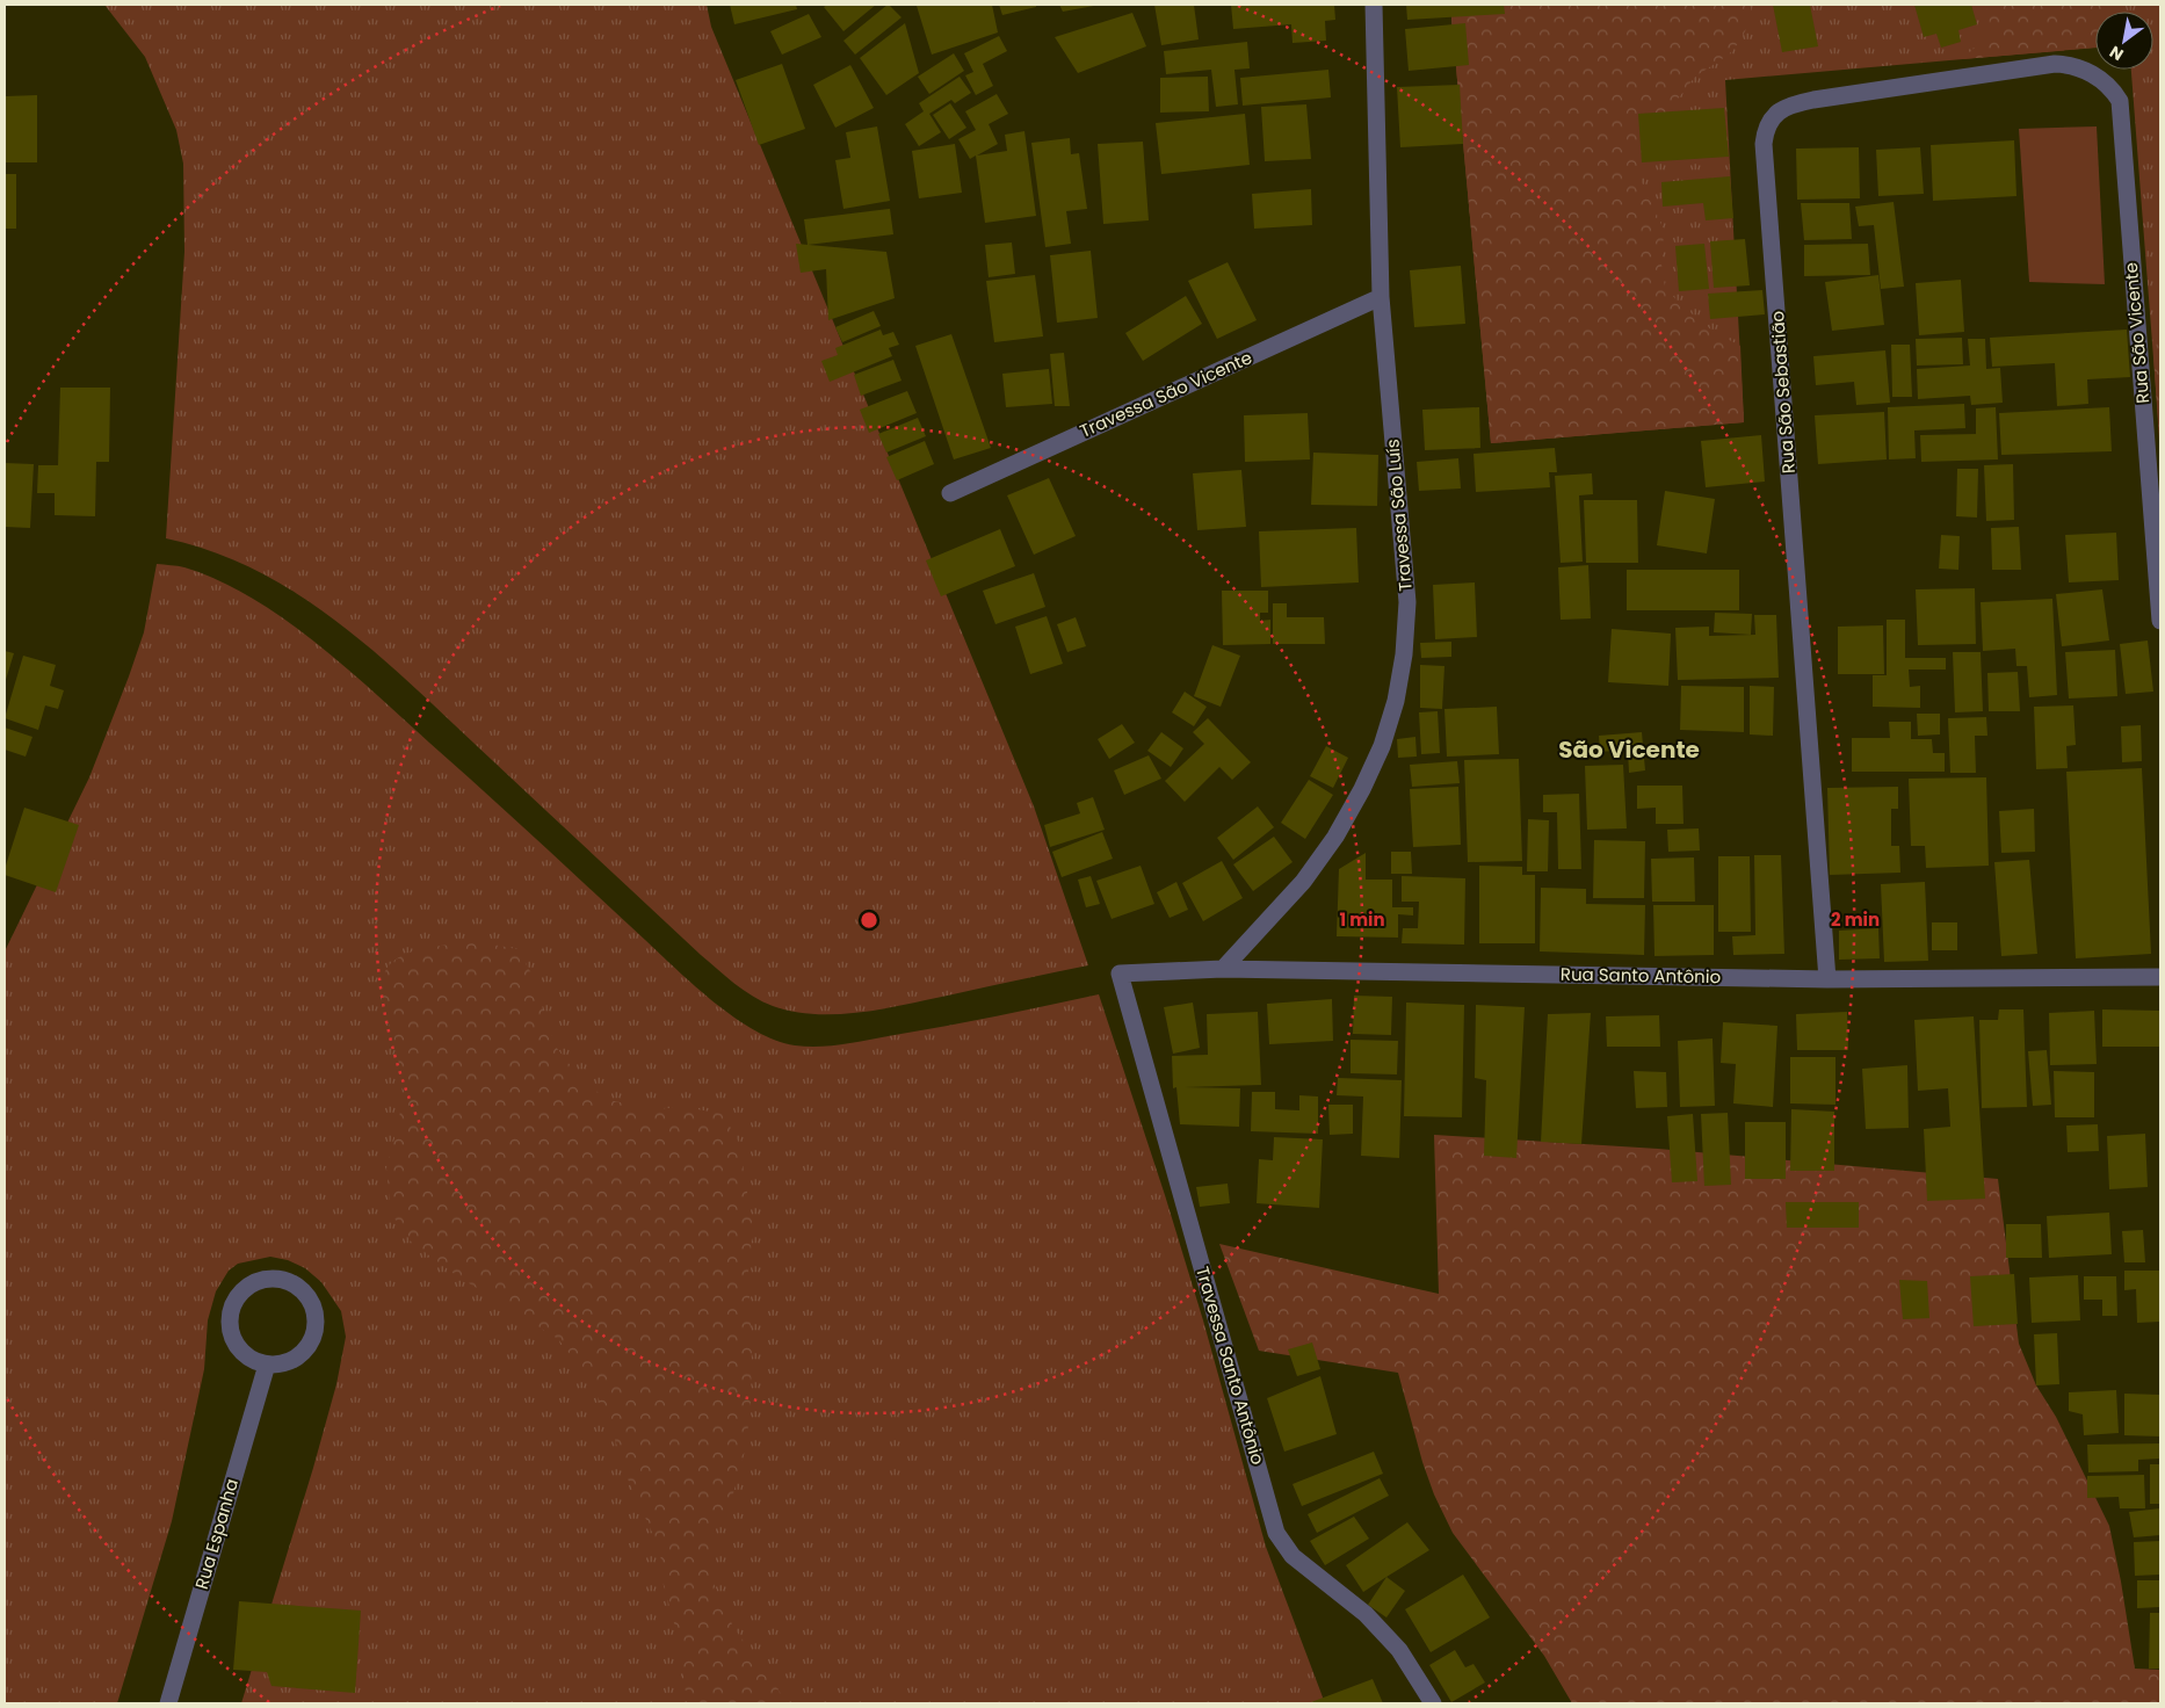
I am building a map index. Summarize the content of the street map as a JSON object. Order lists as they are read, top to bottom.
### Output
{
  "streets": {
    "street": [
      "Rua São Vicente",
      "Rua São Sebastião",
      "Travessa São Vicente",
      "Travessa São Luís",
      "Rua Santo Antônio",
      "Travessa Santo Antônio",
      "Rua Espanha"
    ]
  },
  "crossings": [
    ["Rua São Vicente", "Rua São Sebastião"],
    ["Rua São Sebastião", "Rua Santo Antônio"],
    ["Travessa São Vicente", "Travessa São Luís"],
    ["Travessa São Luís", "Rua Santo Antônio"],
    ["Rua Santo Antônio", "Travessa Santo Antônio"]
  ],
  "districts": ["São Vicente"],
  "north": "bottom left",
  "rings": ["1 min", "2 min"]
}
